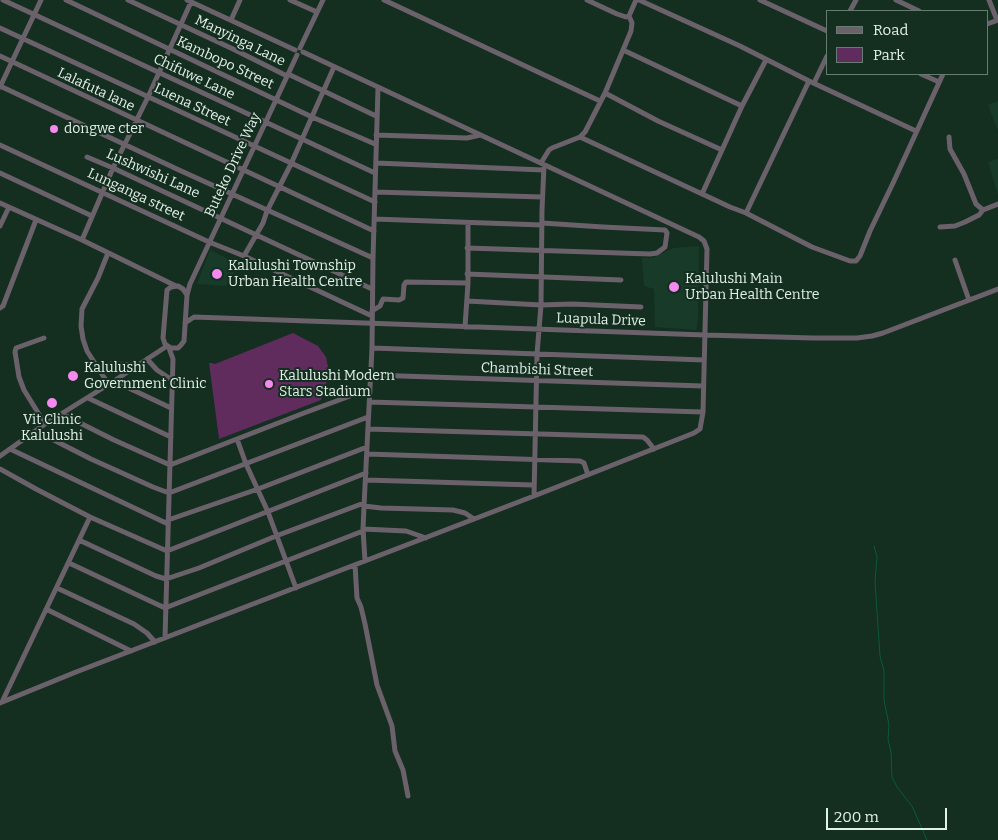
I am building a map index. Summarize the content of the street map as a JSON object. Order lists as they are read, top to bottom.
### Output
{
  "streets": {
    "street": [
      "Manyinga Lane",
      "Kambopo Street",
      "Chifuwe Lane",
      "Lalafuta lane",
      "Luena Street",
      "Buteko Drive Way",
      "Lushwishi Lane",
      "Lunganga street",
      "Luapula Drive",
      "Chambishi Street"
    ]
  },
  "crossings": [
    ["Manyinga Lane", "Buteko Drive Way"],
    ["Kambopo Street", "Buteko Drive Way"],
    ["Chifuwe Lane", "Buteko Drive Way"],
    ["Lalafuta lane", "Buteko Drive Way"],
    ["Luena Street", "Buteko Drive Way"],
    ["Buteko Drive Way", "Lushwishi Lane"],
    ["Buteko Drive Way", "Lunganga street"]
  ],
  "places": [
    "dongwe cter",
    "Kalulushi Township Urban Health Centre",
    "Kalulushi Main Urban Health Centre",
    "Kalulushi Government Clinic",
    "Kalulushi Modern Stars Stadium",
    "Vit Clinic Kalulushi"
  ],
  "legend": ["Road", "Park"],
  "scale_bar": "200 m"
}
